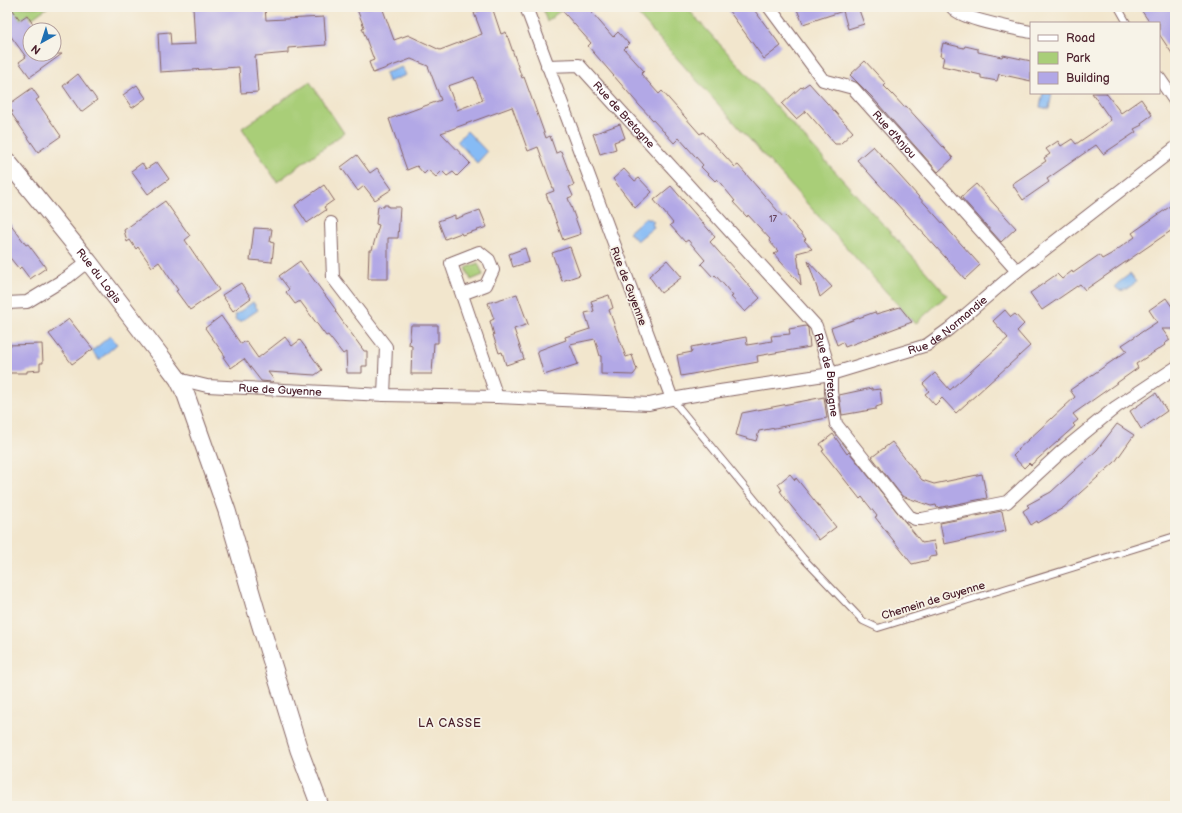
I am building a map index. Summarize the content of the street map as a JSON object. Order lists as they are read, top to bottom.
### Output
{
  "streets": {
    "street": [
      "Rue de Bretagne",
      "Rue d'Anjou",
      "Rue du Logis",
      "Rue de Guyenne",
      "Rue de Normandie"
    ],
    "lane": ["Chemein de Guyenne"]
  },
  "crossings": [
    ["Rue de Bretagne", "Rue de Guyenne"],
    ["Rue de Bretagne", "Rue de Normandie"],
    ["Rue d'Anjou", "Rue de Normandie"],
    ["Rue du Logis", "Rue de Guyenne"],
    ["Rue de Guyenne", "Rue de Normandie"],
    ["Rue de Guyenne", "Chemein de Guyenne"],
    ["Rue de Normandie", "Chemein de Guyenne"]
  ],
  "districts": ["LA CASSE"],
  "house_numbers": ["17"],
  "legend": ["Road", "Park", "Building"],
  "north": "bottom left"
}
